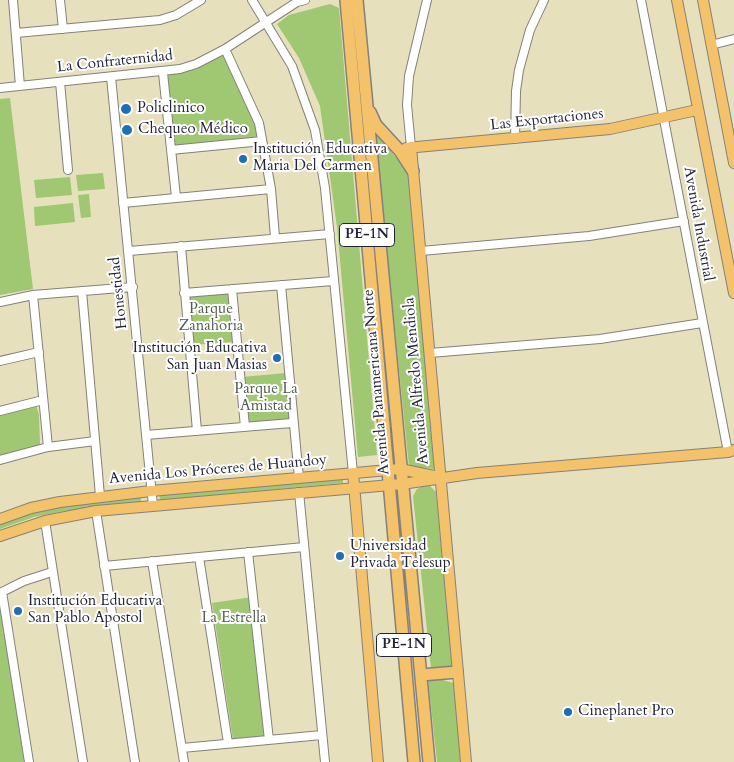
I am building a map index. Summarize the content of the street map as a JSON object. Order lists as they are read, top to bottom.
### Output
{
  "streets": {
    "highway": ["PE-1N", "Avenida Panamericana Norte"],
    "main road": ["Las Exportaciones", "Avenida Alfredo Mendiola", "Avenida Los Próceres de Huandoy"],
    "street": ["La Confraternidad", "Avenida Industrial", "Honestidad"]
  },
  "crossings": [
    ["La Confraternidad", "Honestidad"],
    ["Las Exportaciones", "Avenida Industrial"],
    ["Avenida Industrial", "Avenida Los Próceres de Huandoy"],
    ["Honestidad", "Avenida Los Próceres de Huandoy"],
    ["Avenida Alfredo Mendiola", "Avenida Los Próceres de Huandoy"],
    ["Avenida Panamericana Norte", "Avenida Los Próceres de Huandoy"]
  ],
  "parks": ["Parque Zanahoria", "Parque La Amistad", "La Estrella"],
  "places": [
    "Policlinico",
    "Chequeo Médico",
    "Institución Educativa Maria Del Carmen",
    "Institución Educativa San Juan Masias",
    "Universidad Privada Telesup",
    "Institución Educativa San Pablo Apostol",
    "Cineplanet Pro"
  ]
}
